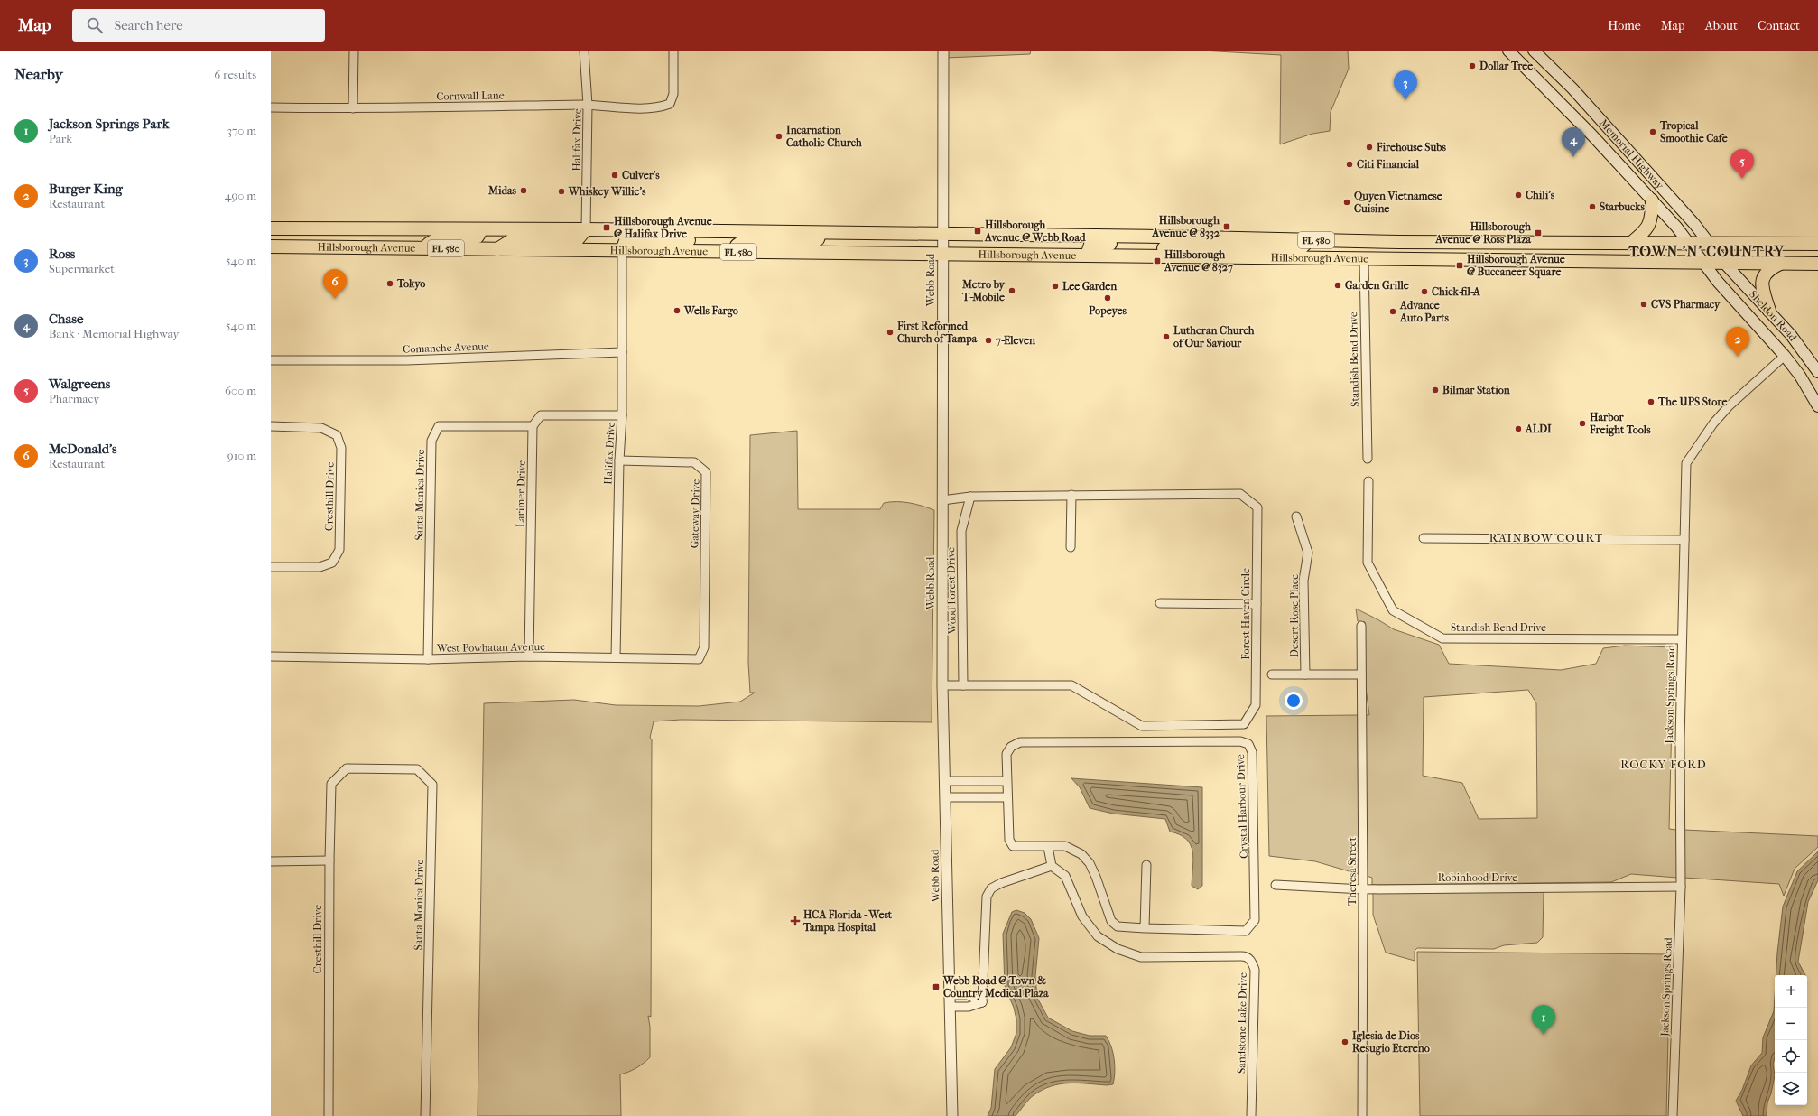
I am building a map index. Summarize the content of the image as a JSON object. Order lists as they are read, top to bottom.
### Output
{
  "streets": {
    "main road": [
      "Memorial Highway",
      "FL 580",
      "Hillsborough Avenue",
      "Sheldon Road"
    ],
    "street": [
      "Cornwall Lane",
      "Halifax Drive",
      "Webb Road",
      "Comanche Avenue",
      "Standish Bend Drive",
      "Larimer Drive",
      "Santa Monica Drive",
      "Cresthill Drive",
      "Gateway Drive",
      "Wood Forest Drive",
      "Forest Haven Circle",
      "Desert Rose Place",
      "West Powhatan Avenue",
      "Jackson Springs Road",
      "Crystal Harbour Drive",
      "Theresa Street",
      "Robinhood Drive",
      "Sandstone Lake Drive"
    ]
  },
  "crossings": [
    ["Cornwall Lane", "Halifax Drive"],
    ["Halifax Drive", "Hillsborough Avenue"],
    ["Halifax Drive", "Comanche Avenue"],
    ["Halifax Drive", "Gateway Drive"],
    ["Halifax Drive", "West Powhatan Avenue"],
    ["Memorial Highway", "FL 580"],
    ["Memorial Highway", "Hillsborough Avenue"],
    ["Memorial Highway", "Sheldon Road"],
    ["FL 580", "Hillsborough Avenue"],
    ["Hillsborough Avenue", "Webb Road"],
    ["Hillsborough Avenue", "Sheldon Road"],
    ["Hillsborough Avenue", "Standish Bend Drive"],
    ["Webb Road", "Forest Haven Circle"],
    ["Sheldon Road", "Jackson Springs Road"],
    ["Standish Bend Drive", "Jackson Springs Road"],
    ["Larimer Drive", "Santa Monica Drive"],
    ["Larimer Drive", "West Powhatan Avenue"],
    ["Santa Monica Drive", "Cresthill Drive"],
    ["Santa Monica Drive", "West Powhatan Avenue"],
    ["Gateway Drive", "West Powhatan Avenue"],
    ["Wood Forest Drive", "Forest Haven Circle"],
    ["Jackson Springs Road", "Robinhood Drive"],
    ["Theresa Street", "Robinhood Drive"]
  ],
  "districts": ["TOWN 'N' COUNTRY", "RAINBOW COURT", "ROCKY FORD"],
  "places": {
    "other": [
      "Dollar Tree",
      "Tropical Smoothie Cafe",
      "Incarnation Catholic Church",
      "Firehouse Subs",
      "Citi Financial",
      "Culver's",
      "Midas",
      "Whiskey Willie's",
      "Chili's",
      "Quyen Vietnamese Cuisine",
      "Starbucks",
      "Tokyo",
      "Garden Grille",
      "Lee Garden",
      "Metro by T-Mobile",
      "Chick-fil-A",
      "Popeyes",
      "CVS Pharmacy",
      "Wells Fargo",
      "Advance Auto Parts",
      "First Reformed Church of Tampa",
      "Lutheran Church of Our Saviour",
      "7-Eleven",
      "Bilmar Station",
      "The UPS Store",
      "Harbor Freight Tools",
      "ALDI",
      "Iglesia de Dios Resugio Etereno"
    ],
    "transit": [
      "Hillsborough Avenue @ 8332",
      "Hillsborough Avenue @ Halifax Drive",
      "Hillsborough Avenue @ Webb Road",
      "Hillsborough Avenue @ Ross Plaza",
      "Hillsborough Avenue @ 8327",
      "Hillsborough Avenue @ Buccaneer Square",
      "Webb Road @ Town & Country Medical Plaza"
    ],
    "health": ["HCA Florida - West Tampa Hospital"]
  },
  "page": {
    "header": "Map",
    "search": "Search here",
    "nav": [
      "Home",
      "Map",
      "About",
      "Contact"
    ],
    "heading": ["Nearby", "6 results"],
    "pins": [
      "3",
      "4",
      "5",
      "6",
      "2",
      "1"
    ],
    "list": [
      {
        "mark": "1",
        "name": "Jackson Springs Park",
        "note": "Park",
        "value": "370 m"
      },
      {
        "mark": "2",
        "name": "Burger King",
        "note": "Restaurant",
        "value": "490 m"
      },
      {
        "mark": "3",
        "name": "Ross",
        "note": "Supermarket",
        "value": "540 m"
      },
      {
        "mark": "4",
        "name": "Chase",
        "note": "Bank · Memorial Highway",
        "value": "540 m"
      },
      {
        "mark": "5",
        "name": "Walgreens",
        "note": "Pharmacy",
        "value": "600 m"
      },
      {
        "mark": "6",
        "name": "McDonald's",
        "note": "Restaurant",
        "value": "910 m"
      }
    ],
    "map_buttons": ["+", "−"]
  }
}
